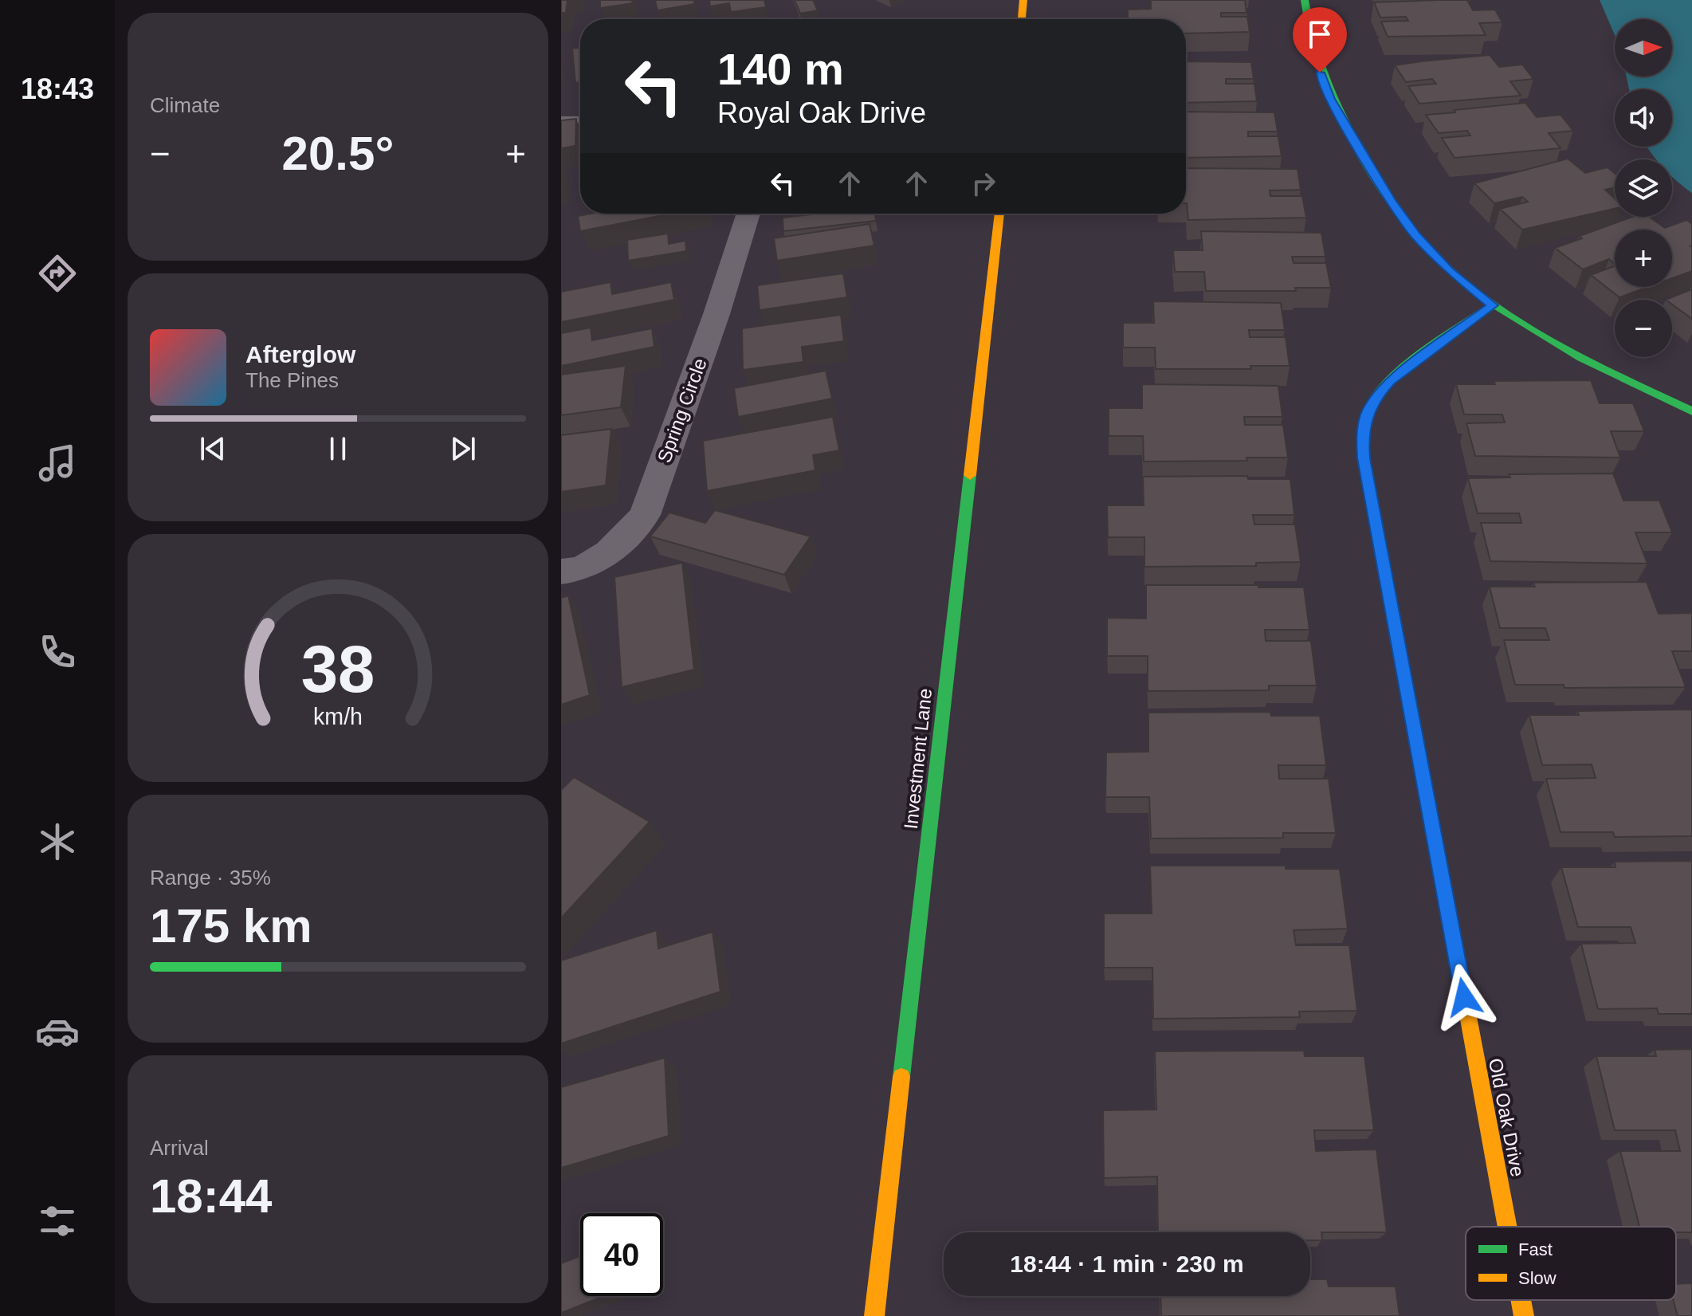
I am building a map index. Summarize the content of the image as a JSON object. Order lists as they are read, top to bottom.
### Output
{
  "streets": {
    "street": ["Spring Circle", "Investment Lane", "Old Oak Drive"]
  },
  "legend": ["Fast", "Slow"],
  "north": "right",
  "page": {
    "tabs": "18:43",
    "tile": [
      "Climate",
      ["Range · 35%", "175 km"],
      ["Arrival", "18:44"]
    ],
    "map_buttons": ["+", "−"],
    "turn": ["140 m", "Royal Oak Drive"],
    "heat": ["−", "20.5°", "+"],
    "song": ["Afterglow", "The Pines"],
    "limit": "40",
    "trip": "18:44 · 1 min · 230 m",
    "gauge": ["38", "km/h"]
  }
}
